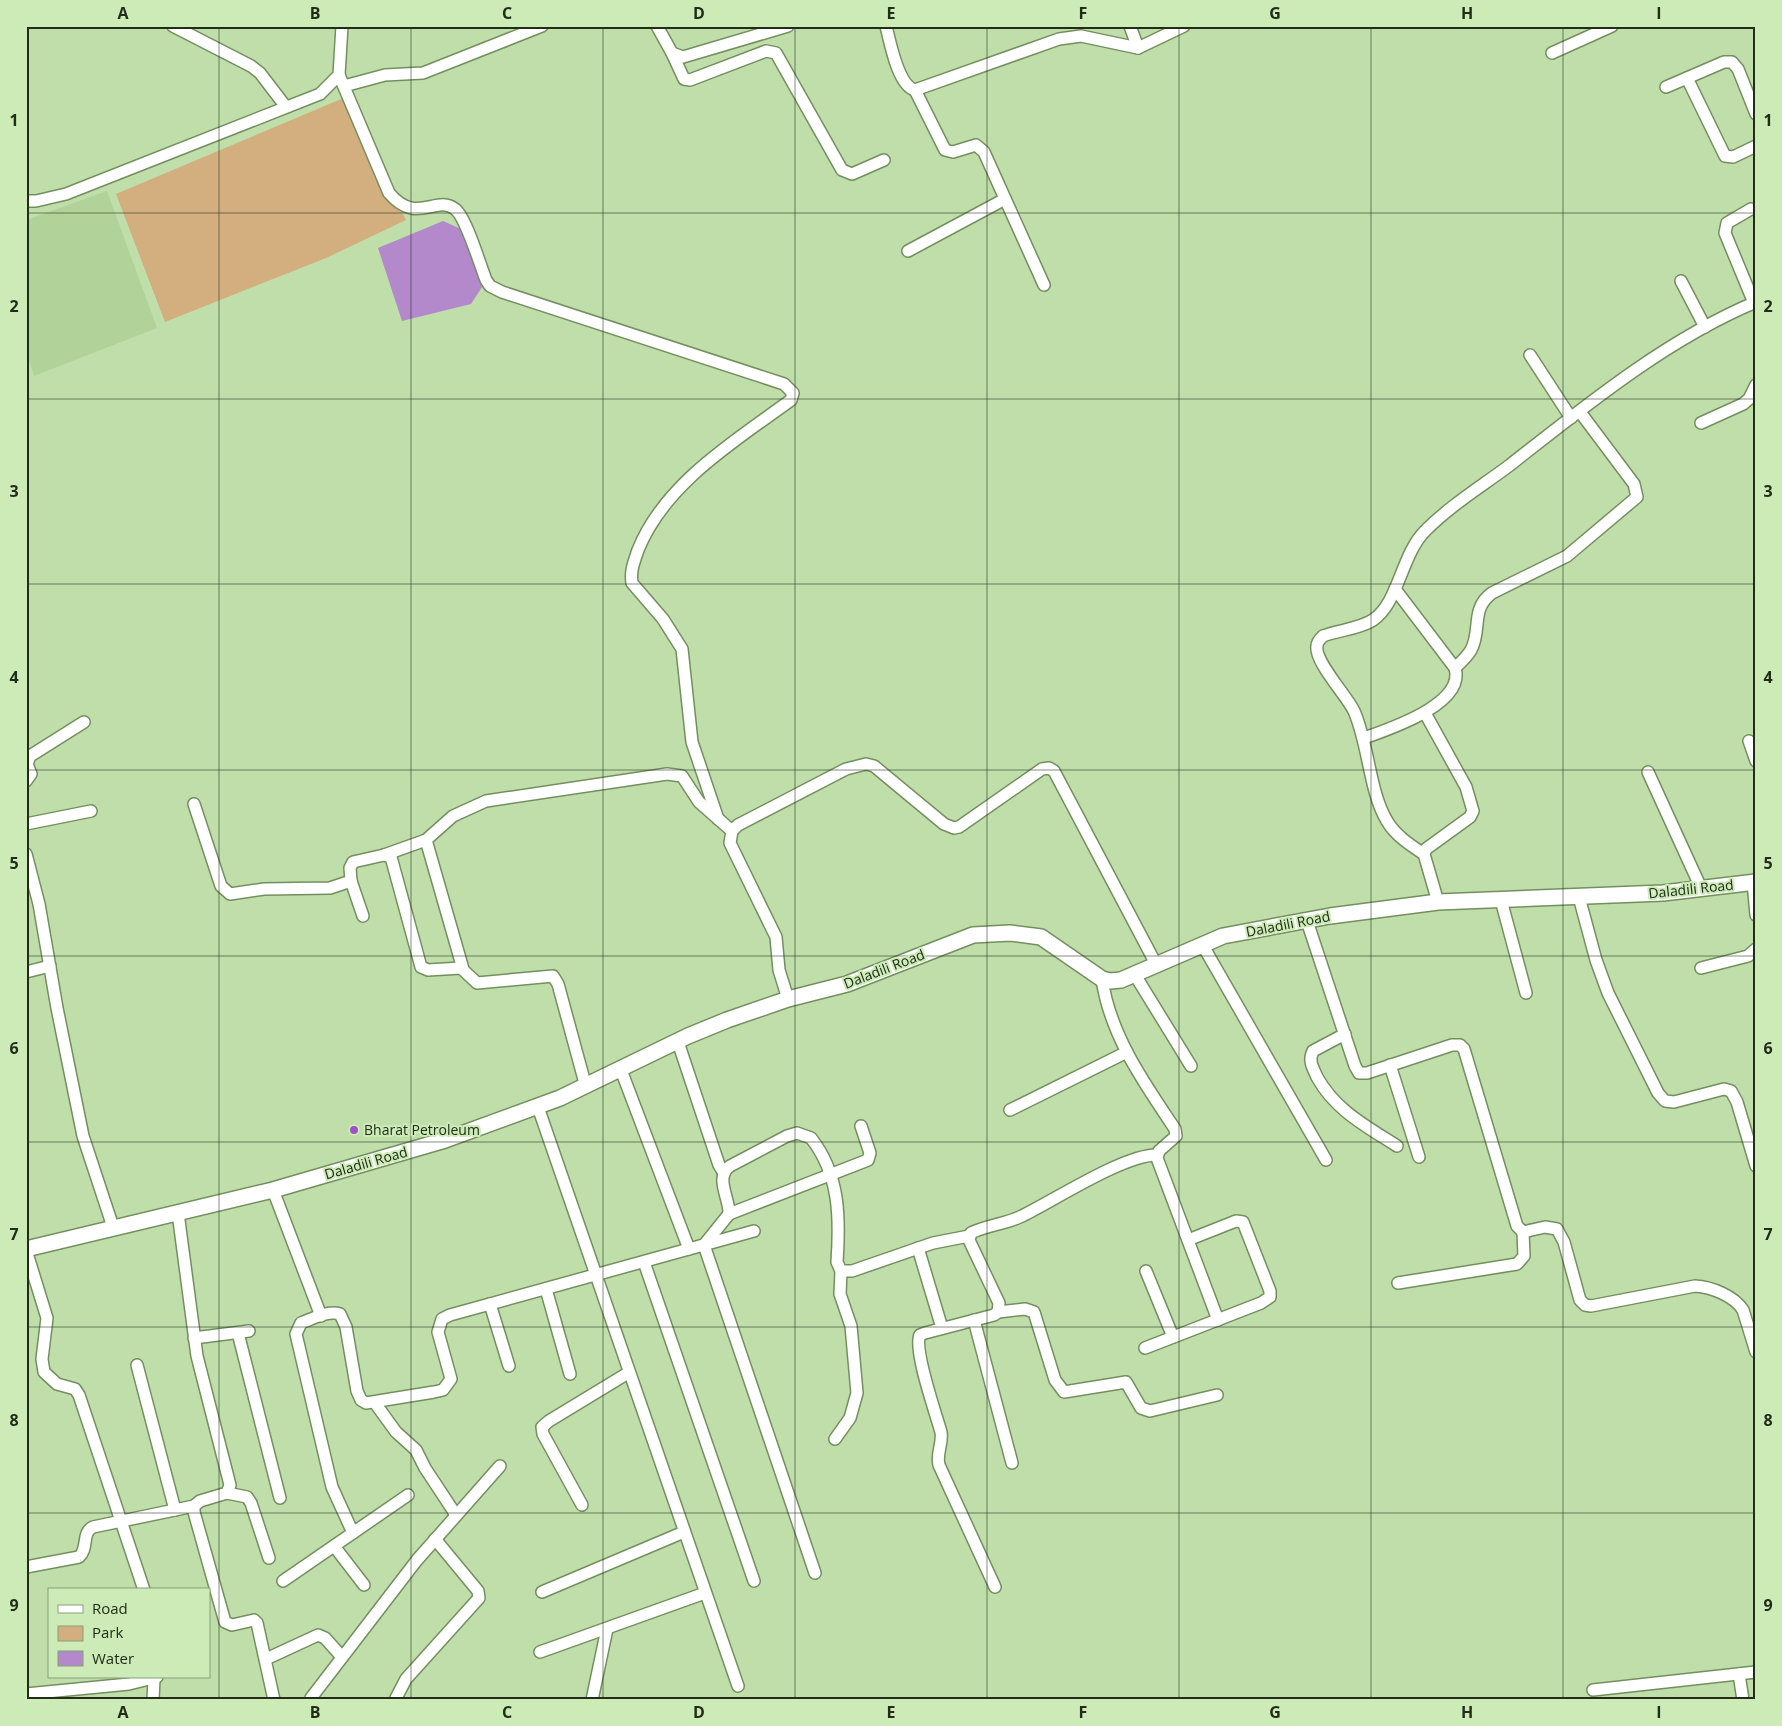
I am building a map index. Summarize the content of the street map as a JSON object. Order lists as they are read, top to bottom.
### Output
{
  "streets": {
    "main road": ["Daladili Road"]
  },
  "places": ["Bharat Petroleum"],
  "legend": ["Road", "Park", "Water"],
  "grid": {
    "columns": [
      "A",
      "B",
      "C",
      "D",
      "E",
      "F",
      "G",
      "H",
      "I"
    ],
    "rows": [
      "1",
      "2",
      "3",
      "4",
      "5",
      "6",
      "7",
      "8",
      "9"
    ]
  }
}
